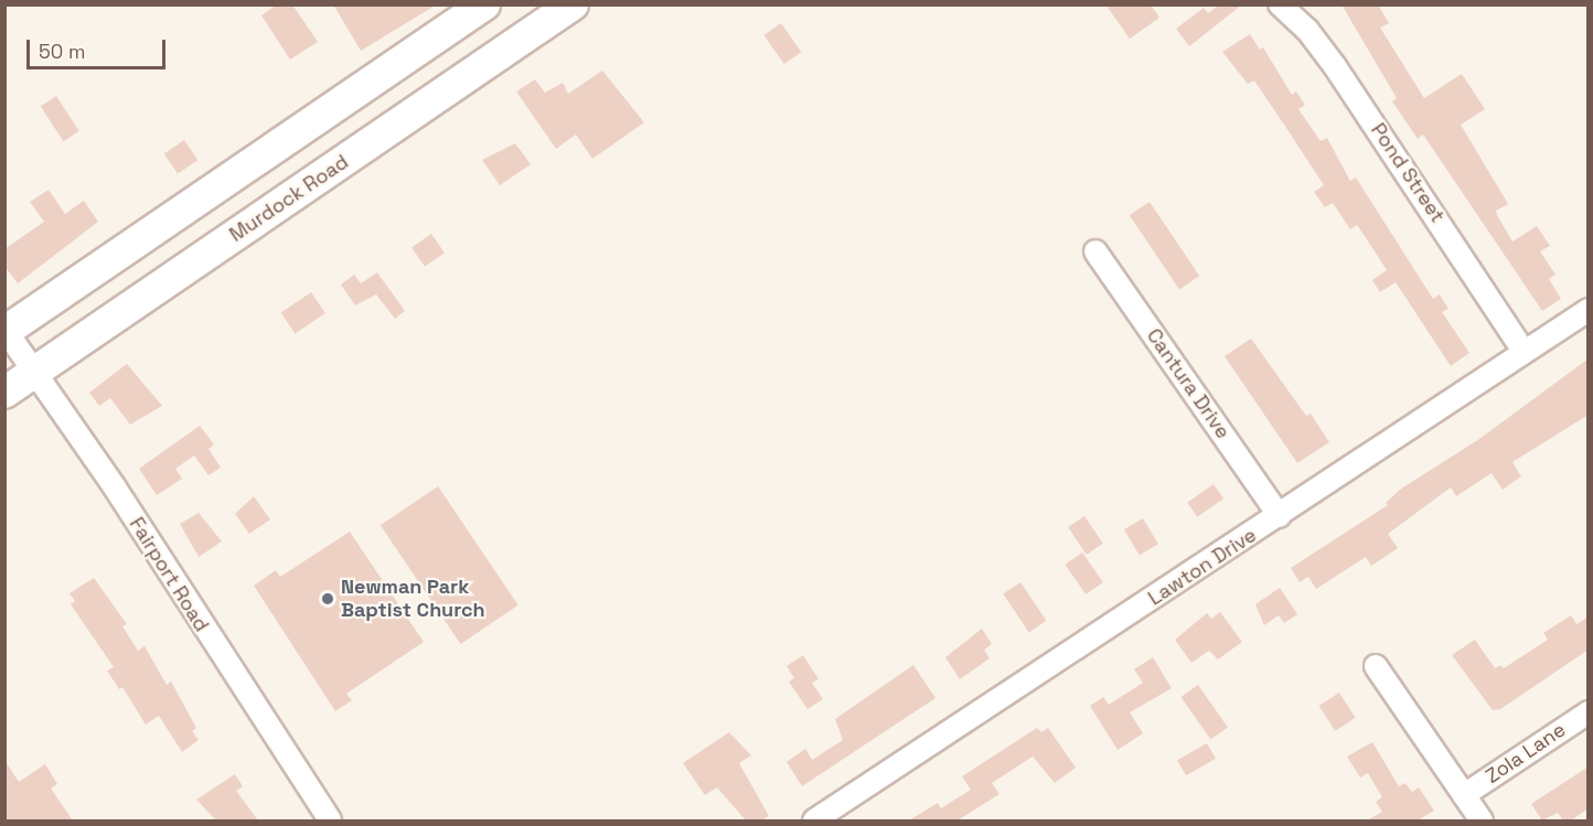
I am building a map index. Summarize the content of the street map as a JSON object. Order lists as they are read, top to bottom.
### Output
{
  "streets": {
    "main road": ["Murdock Road"],
    "street": [
      "Pond Street",
      "Cantura Drive",
      "Lawton Drive",
      "Fairport Road",
      "Zola Lane"
    ]
  },
  "crossings": [
    ["Pond Street", "Lawton Drive"],
    ["Murdock Road", "Fairport Road"],
    ["Cantura Drive", "Lawton Drive"]
  ],
  "places": ["Newman Park Baptist Church"],
  "scale_bar": "50 m"
}
